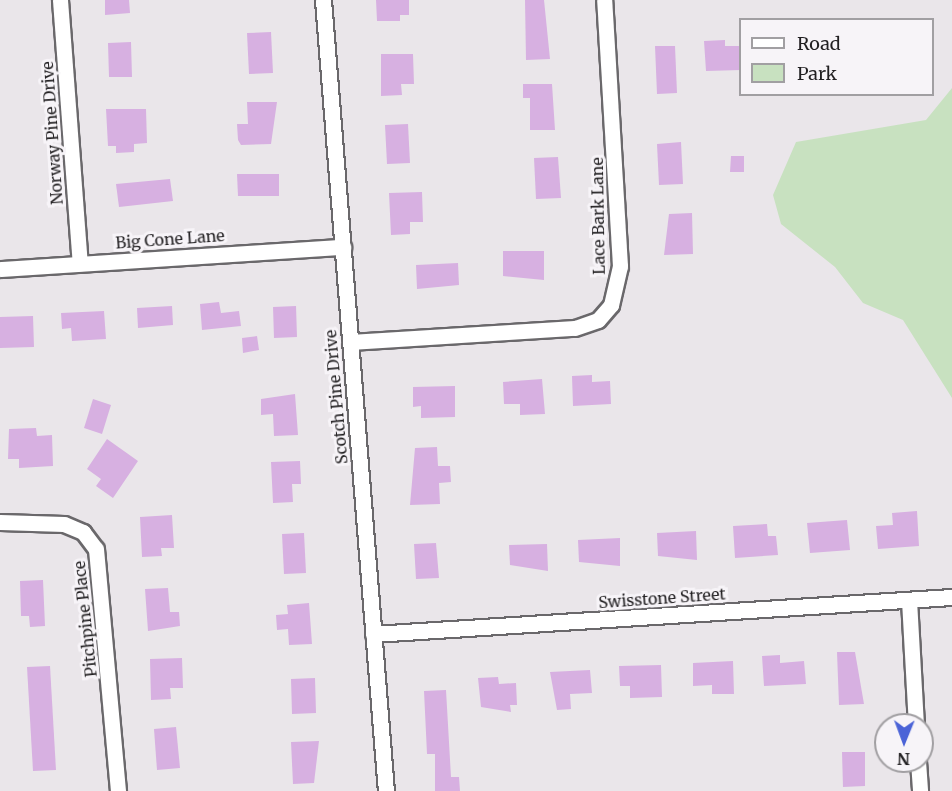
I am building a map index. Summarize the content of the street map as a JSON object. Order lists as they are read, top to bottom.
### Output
{
  "streets": {
    "street": [
      "Norway Pine Drive",
      "Lace Bark Lane",
      "Big Cone Lane",
      "Scotch Pine Drive",
      "Swisstone Street",
      "Pitchpine Place"
    ]
  },
  "crossings": [
    ["Norway Pine Drive", "Big Cone Lane"],
    ["Lace Bark Lane", "Scotch Pine Drive"],
    ["Big Cone Lane", "Scotch Pine Drive"],
    ["Scotch Pine Drive", "Swisstone Street"]
  ],
  "legend": ["Road", "Park"],
  "north": "bottom"
}
